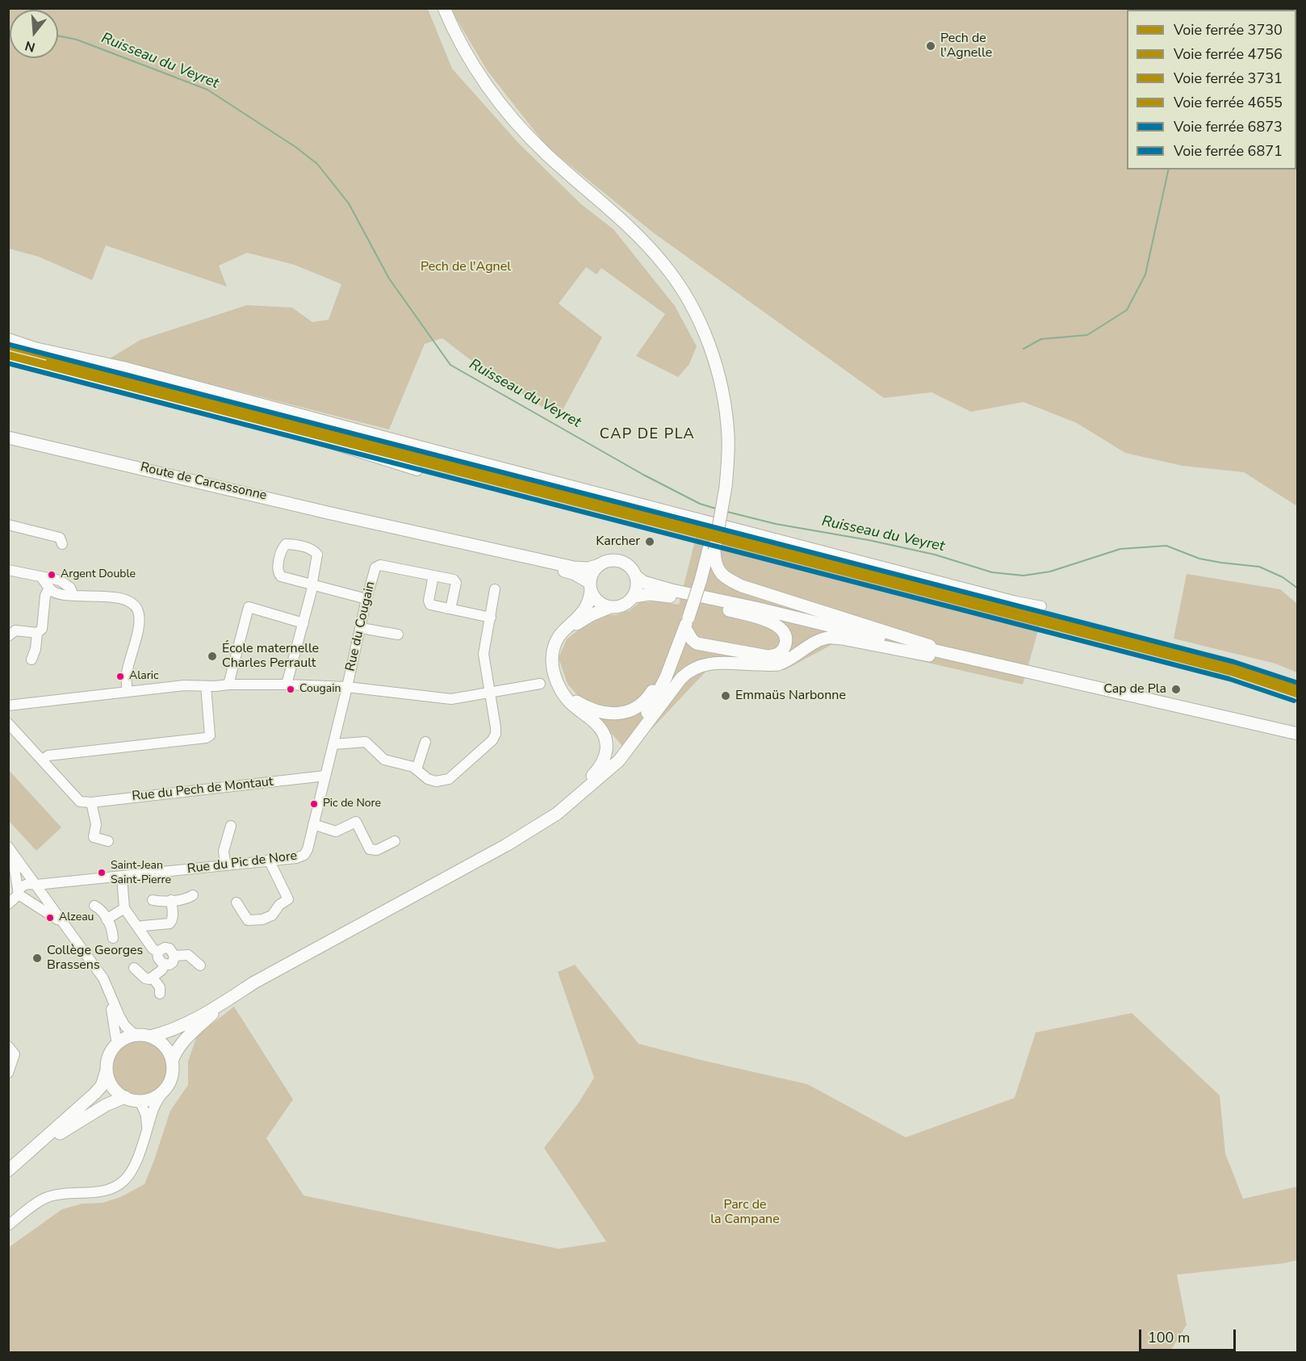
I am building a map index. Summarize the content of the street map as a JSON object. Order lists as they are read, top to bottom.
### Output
{
  "streets": {
    "main road": ["Route de Carcassonne"],
    "street": ["Rue du Cougain", "Rue du Pech de Montaut", "Rue du Pic de Nore"]
  },
  "crossings": [
    ["Rue du Cougain", "Rue du Pic de Nore"],
    ["Rue du Pech de Montaut", "Rue du Pic de Nore"]
  ],
  "districts": ["CAP DE PLA"],
  "water": ["Ruisseau du Veyret"],
  "parks": ["Pech de l'Agnel", "Parc de la Campane"],
  "places": [
    "Pech de l'Agnelle",
    "Karcher",
    "Argent Double",
    "École maternelle Charles Perrault",
    "Alaric",
    "Cougain",
    "Cap de Pla",
    "Emmaüs Narbonne",
    "Pic de Nore",
    "Saint-Jean Saint-Pierre",
    "Alzeau",
    "Collège Georges Brassens"
  ],
  "lines": [
    "rail line 6873",
    "rail line 3730",
    "rail line 4756",
    "rail line 4655",
    "rail line 3731",
    "rail line 6871"
  ],
  "legend": [
    "Voie ferrée 3730",
    "Voie ferrée 4756",
    "Voie ferrée 3731",
    "Voie ferrée 4655",
    "Voie ferrée 6873",
    "Voie ferrée 6871"
  ],
  "scale_bar": "100 m",
  "north": "bottom"
}
